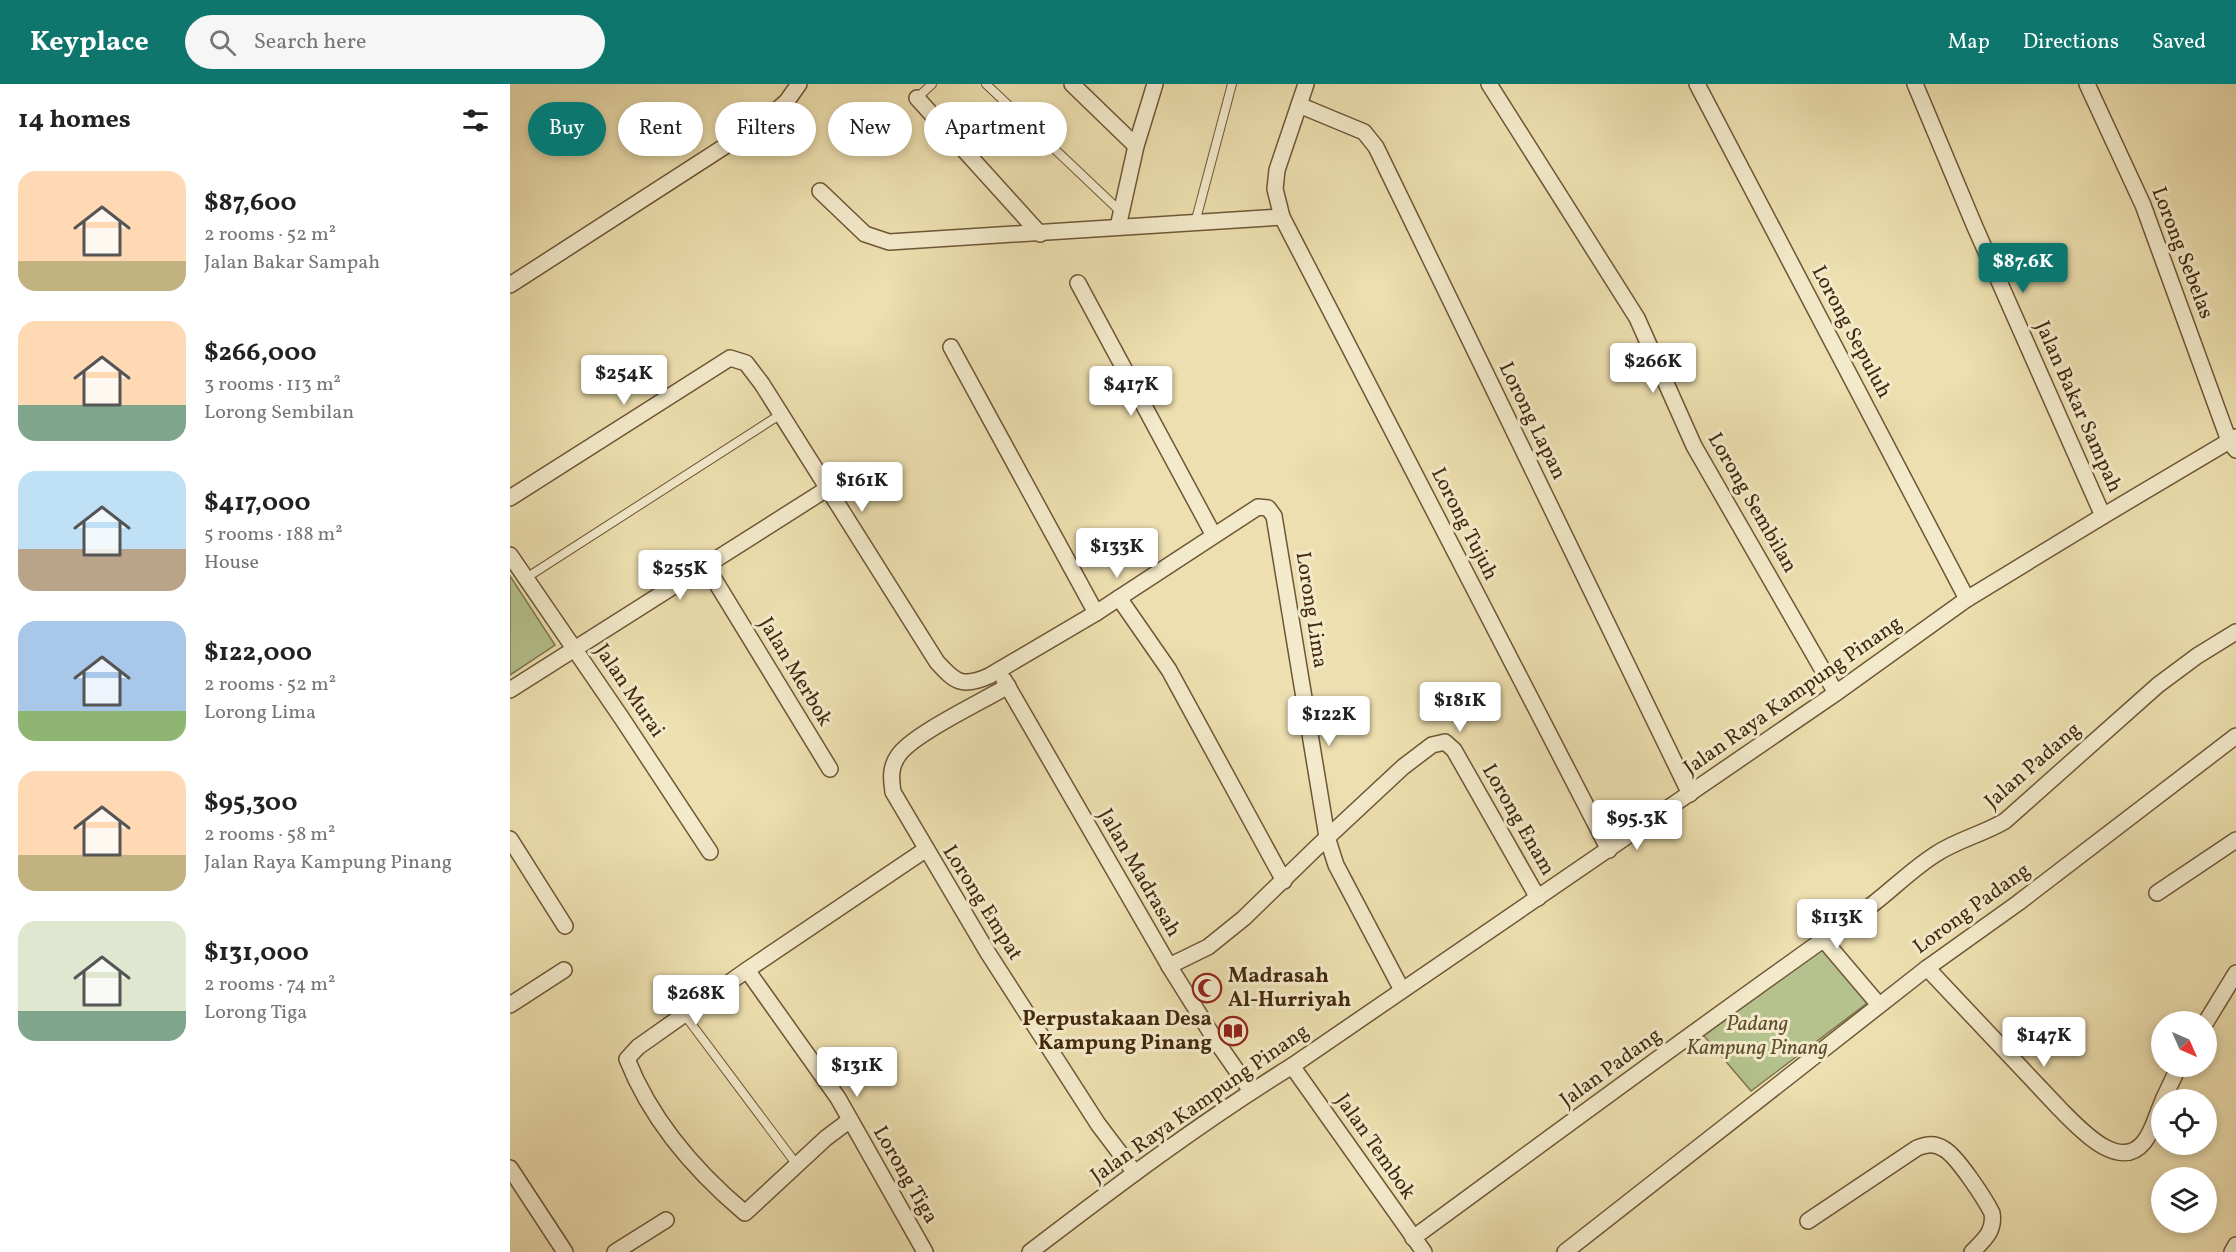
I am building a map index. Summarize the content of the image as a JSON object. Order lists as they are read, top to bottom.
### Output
{
  "streets": {
    "street": [
      "Lorong Sebelas",
      "Lorong Sepuluh",
      "Jalan Bakar Sampah",
      "Lorong Lapan",
      "Lorong Sembilan",
      "Lorong Tujuh",
      "Lorong Lima",
      "Jalan Merbok",
      "Jalan Murai",
      "Jalan Raya Kampung Pinang",
      "Jalan Padang",
      "Lorong Enam",
      "Jalan Madrasah",
      "Lorong Empat",
      "Lorong Padang",
      "Jalan Tembok",
      "Lorong Tiga"
    ]
  },
  "crossings": [
    ["Lorong Sebelas", "Jalan Raya Kampung Pinang"],
    ["Lorong Sepuluh", "Jalan Raya Kampung Pinang"],
    ["Jalan Bakar Sampah", "Jalan Raya Kampung Pinang"],
    ["Lorong Lapan", "Lorong Tujuh"],
    ["Lorong Lapan", "Jalan Raya Kampung Pinang"],
    ["Lorong Sembilan", "Jalan Raya Kampung Pinang"],
    ["Lorong Tujuh", "Jalan Raya Kampung Pinang"],
    ["Lorong Lima", "Jalan Raya Kampung Pinang"],
    ["Lorong Lima", "Lorong Enam"],
    ["Jalan Raya Kampung Pinang", "Lorong Enam"],
    ["Jalan Raya Kampung Pinang", "Jalan Madrasah"],
    ["Jalan Raya Kampung Pinang", "Lorong Empat"],
    ["Jalan Raya Kampung Pinang", "Jalan Tembok"],
    ["Jalan Padang", "Jalan Tembok"],
    ["Jalan Madrasah", "Lorong Empat"]
  ],
  "parks": ["Padang Kampung Pinang"],
  "places": {
    "mosque": ["Madrasah Al-Hurriyah"],
    "library": ["Perpustakaan Desa Kampung Pinang"]
  },
  "north": "bottom right",
  "page": {
    "header": "Keyplace",
    "search": "Search here",
    "nav": ["Map", "Directions", "Saved"],
    "heading": "14 homes",
    "chip": [
      "Buy",
      "Rent",
      "Filters",
      "New",
      "Apartment"
    ],
    "list": [
      {
        "name": "$87,600",
        "note": "2 rooms · 52 m² · Jalan Bakar Sampah"
      },
      {
        "name": "$266,000",
        "note": "3 rooms · 113 m² · Lorong Sembilan"
      },
      {
        "name": "$417,000",
        "note": "5 rooms · 188 m² · House"
      },
      {
        "name": "$122,000",
        "note": "2 rooms · 52 m² · Lorong Lima"
      },
      {
        "name": "$95,300",
        "note": "2 rooms · 58 m² · Jalan Raya Kampung Pinang"
      },
      {
        "name": "$131,000",
        "note": "2 rooms · 74 m² · Lorong Tiga"
      }
    ],
    "price": [
      "$87.6K",
      "$266K",
      "$254K",
      "$417K",
      "$161K",
      "$133K",
      "$255K",
      "$181K",
      "$122K",
      "$95.3K",
      "$113K",
      "$268K",
      "$147K",
      "$131K"
    ]
  }
}
